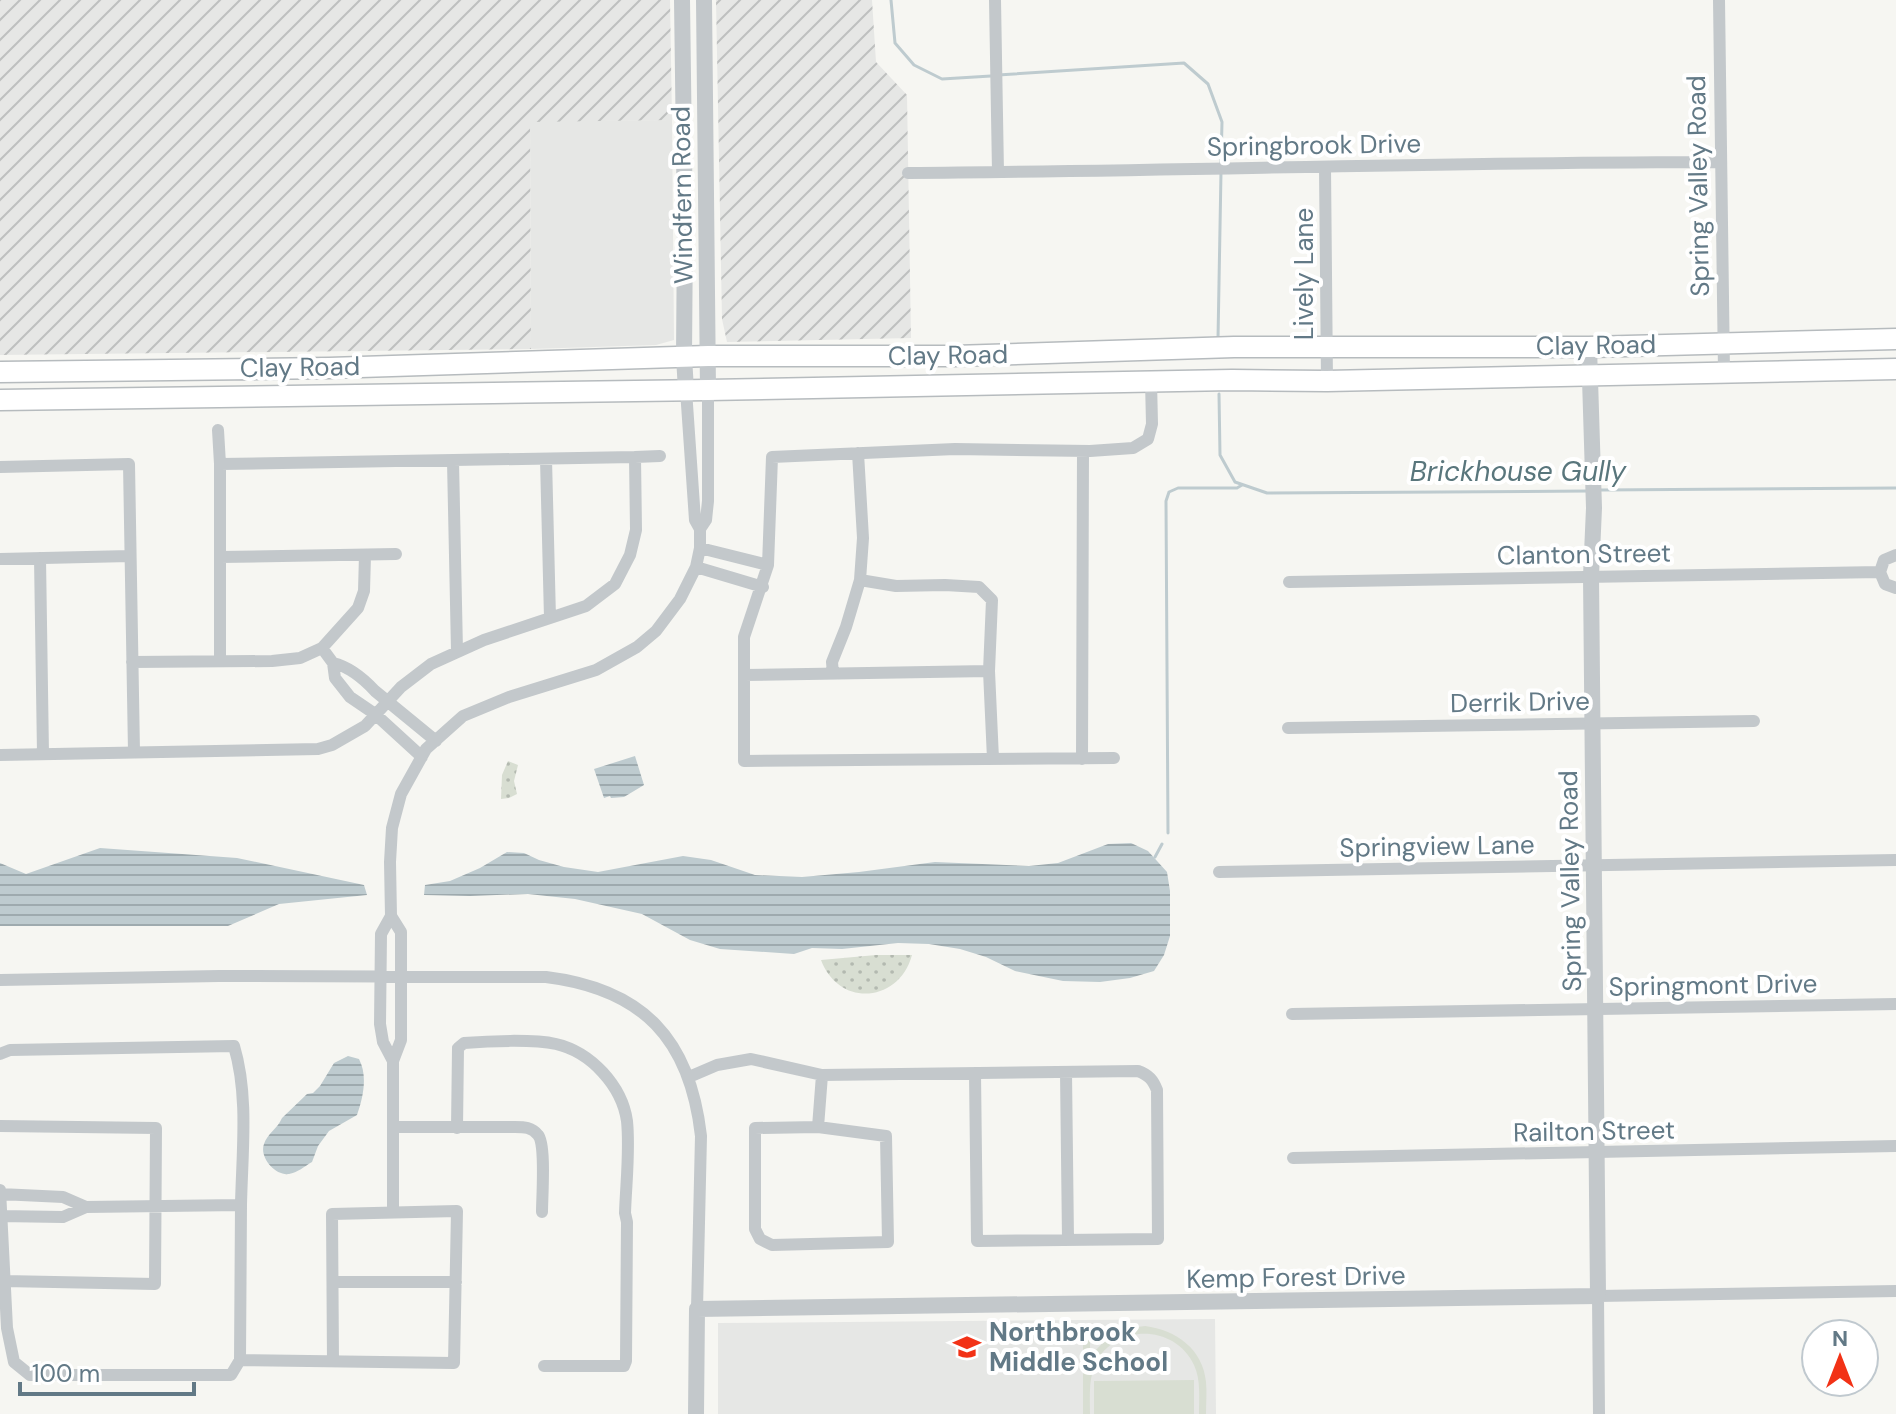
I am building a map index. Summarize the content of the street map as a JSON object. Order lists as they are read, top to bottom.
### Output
{
  "streets": {
    "main road": ["Clay Road"],
    "street": [
      "Springbrook Drive",
      "Spring Valley Road",
      "Windfern Road",
      "Lively Lane",
      "Clanton Street",
      "Derrik Drive",
      "Springview Lane",
      "Springmont Drive",
      "Railton Street",
      "Kemp Forest Drive"
    ]
  },
  "crossings": [
    ["Springbrook Drive", "Spring Valley Road"],
    ["Springbrook Drive", "Lively Lane"],
    ["Spring Valley Road", "Clay Road"],
    ["Spring Valley Road", "Clanton Street"],
    ["Spring Valley Road", "Derrik Drive"],
    ["Spring Valley Road", "Springview Lane"],
    ["Spring Valley Road", "Springmont Drive"],
    ["Spring Valley Road", "Railton Street"],
    ["Spring Valley Road", "Kemp Forest Drive"],
    ["Windfern Road", "Clay Road"],
    ["Lively Lane", "Clay Road"]
  ],
  "water": ["Brickhouse Gully"],
  "places": {
    "school or university": ["Northbrook Middle School"]
  },
  "scale_bar": "100 m",
  "north": "top"
}
